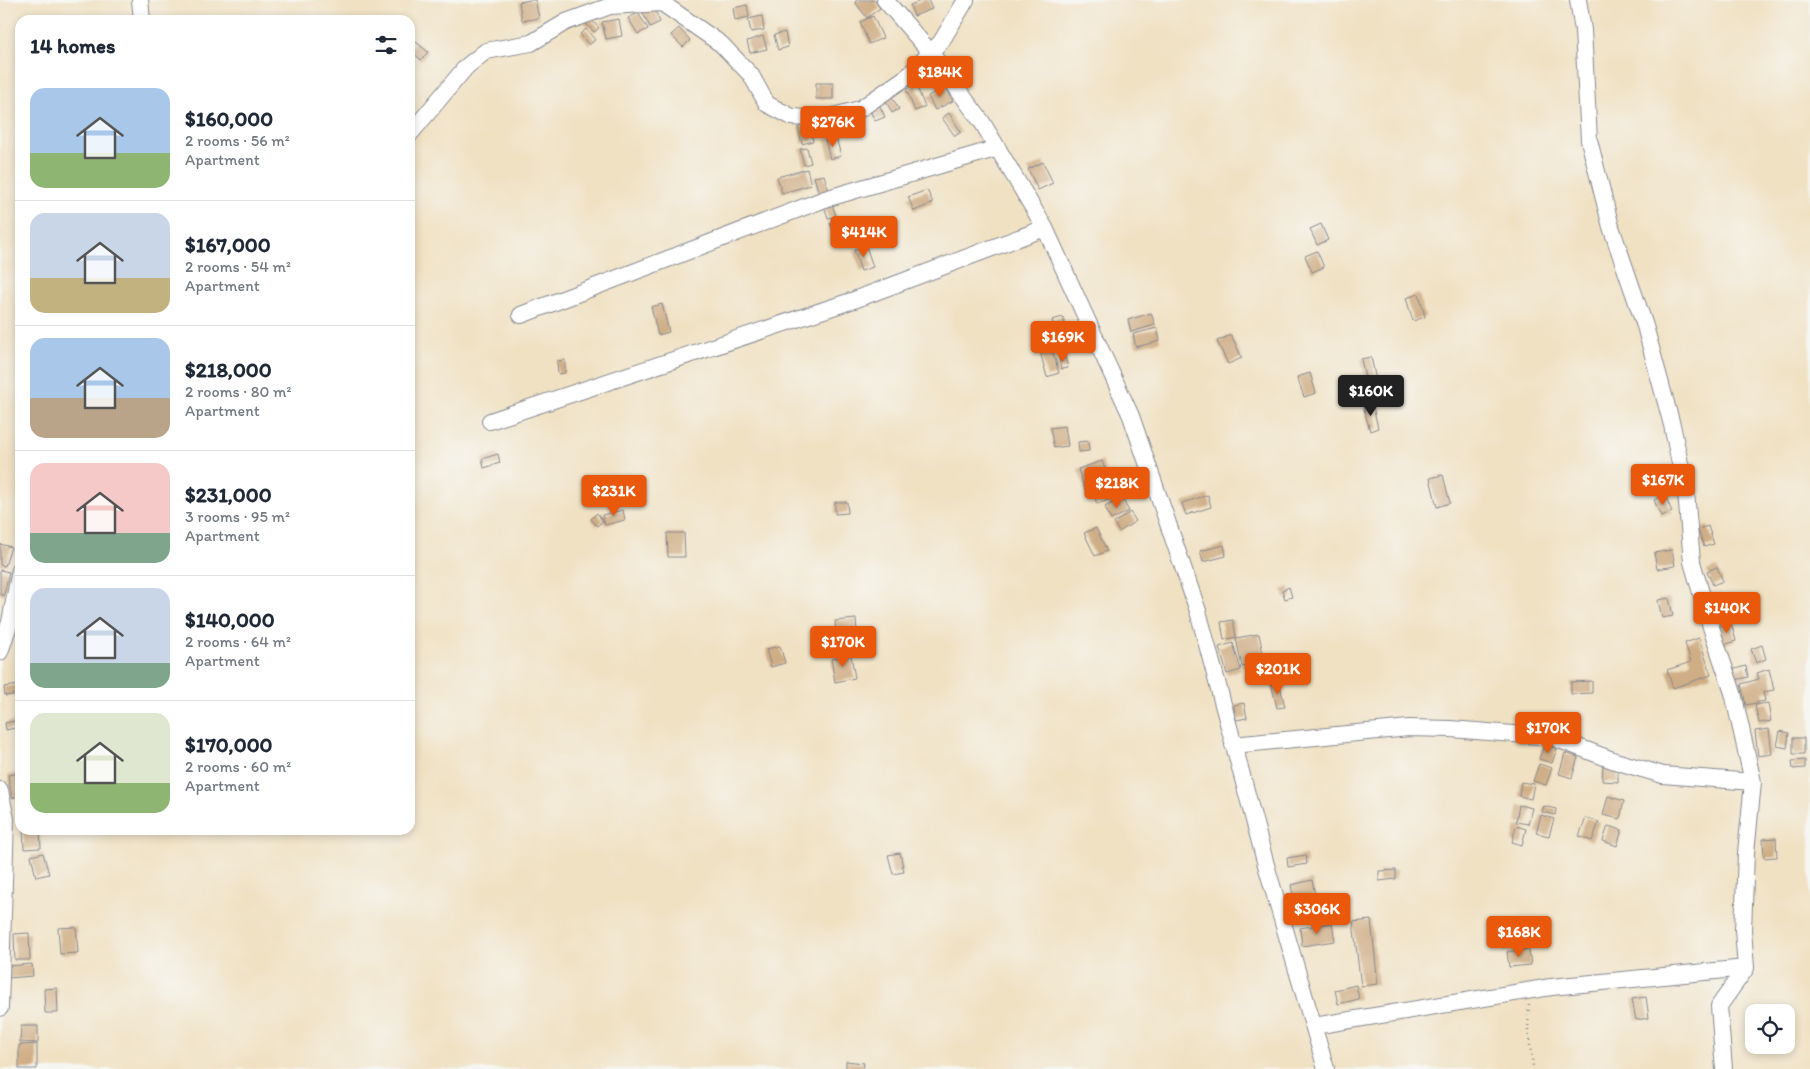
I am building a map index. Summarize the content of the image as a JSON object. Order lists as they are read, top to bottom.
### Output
{
  "page": {
    "heading": "14 homes",
    "price": [
      "$184K",
      "$276K",
      "$414K",
      "$169K",
      "$160K",
      "$167K",
      "$218K",
      "$231K",
      "$140K",
      "$170K",
      "$201K",
      "$170K",
      "$306K",
      "$168K"
    ],
    "list": [
      {
        "name": "$160,000",
        "note": "2 rooms · 56 m² · Apartment"
      },
      {
        "name": "$167,000",
        "note": "2 rooms · 54 m² · Apartment"
      },
      {
        "name": "$218,000",
        "note": "2 rooms · 80 m² · Apartment"
      },
      {
        "name": "$231,000",
        "note": "3 rooms · 95 m² · Apartment"
      },
      {
        "name": "$140,000",
        "note": "2 rooms · 64 m² · Apartment"
      },
      {
        "name": "$170,000",
        "note": "2 rooms · 60 m² · Apartment"
      }
    ]
  }
}
